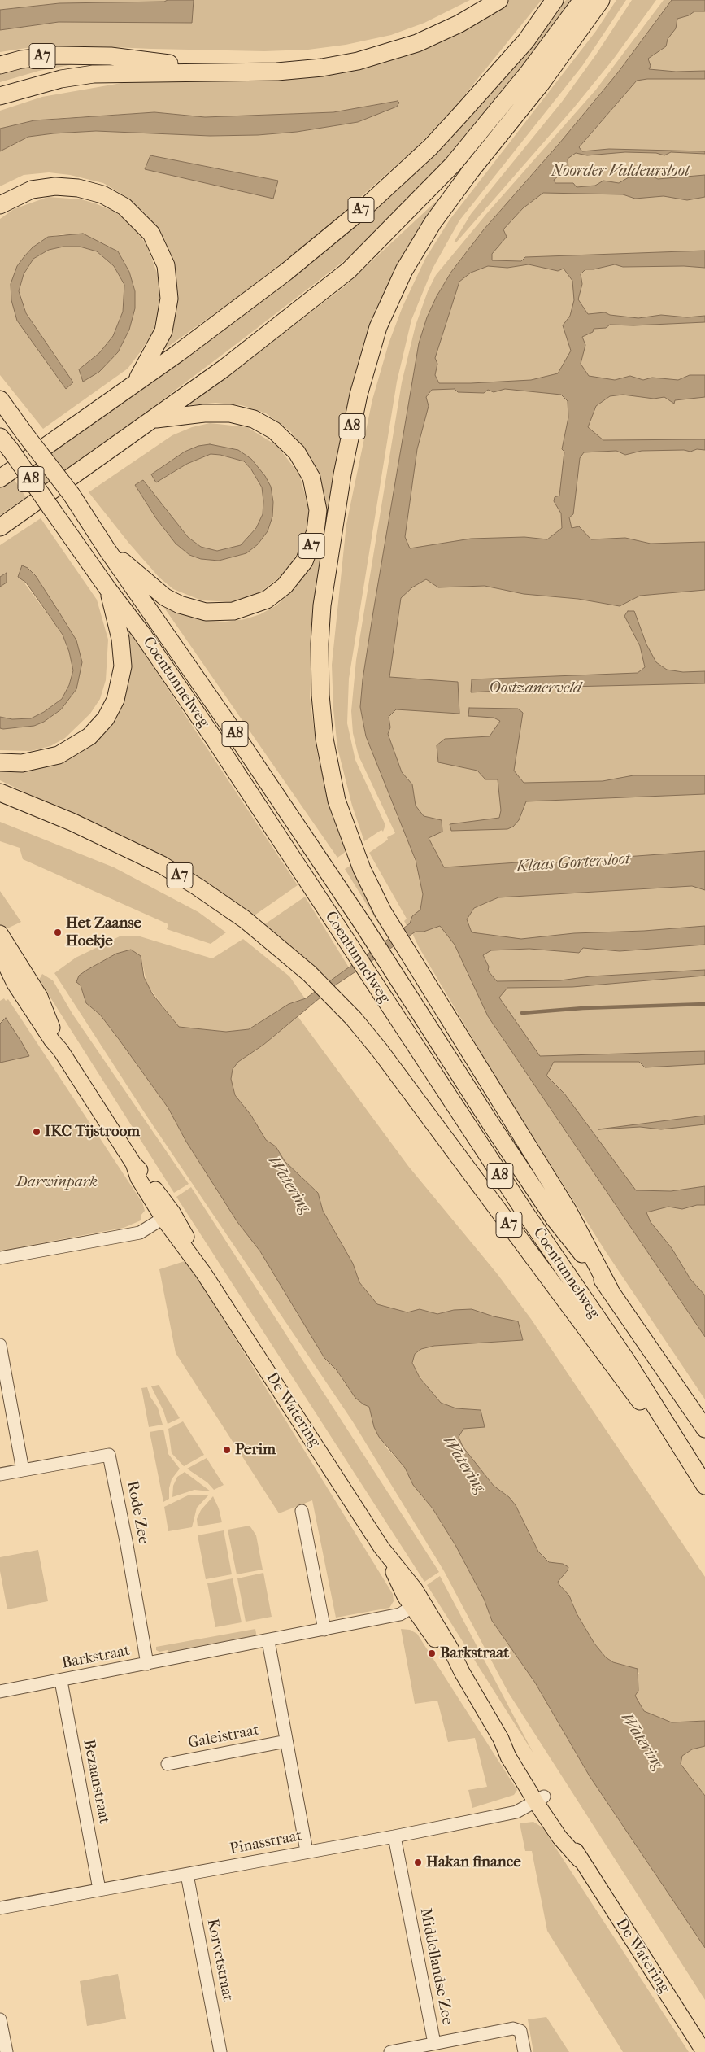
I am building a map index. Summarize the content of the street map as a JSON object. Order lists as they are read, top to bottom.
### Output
{
  "streets": {
    "highway": ["A7", "A8", "Coentunnelweg"],
    "main road": ["De Watering"],
    "street": [
      "Rode Zee",
      "Barkstraat",
      "Galeistraat",
      "Bezaanstraat",
      "Pinasstraat",
      "Korvetstraat",
      "Middellandse Zee"
    ]
  },
  "crossings": [
    ["A7", "Coentunnelweg"],
    ["A8", "Coentunnelweg"],
    ["De Watering", "Barkstraat"],
    ["De Watering", "Pinasstraat"],
    ["Rode Zee", "Barkstraat"],
    ["Barkstraat", "Bezaanstraat"],
    ["Bezaanstraat", "Pinasstraat"],
    ["Pinasstraat", "Korvetstraat"],
    ["Pinasstraat", "Middellandse Zee"]
  ],
  "water": ["Noorder Valdeursloot", "Klaas Gortersloot", "Watering"],
  "parks": ["Oostzanerveld", "Darwinpark"],
  "places": [
    "Het Zaanse Hoekje",
    "IKC Tijstroom",
    "Perim",
    "Barkstraat",
    "Hakan finance"
  ]
}
